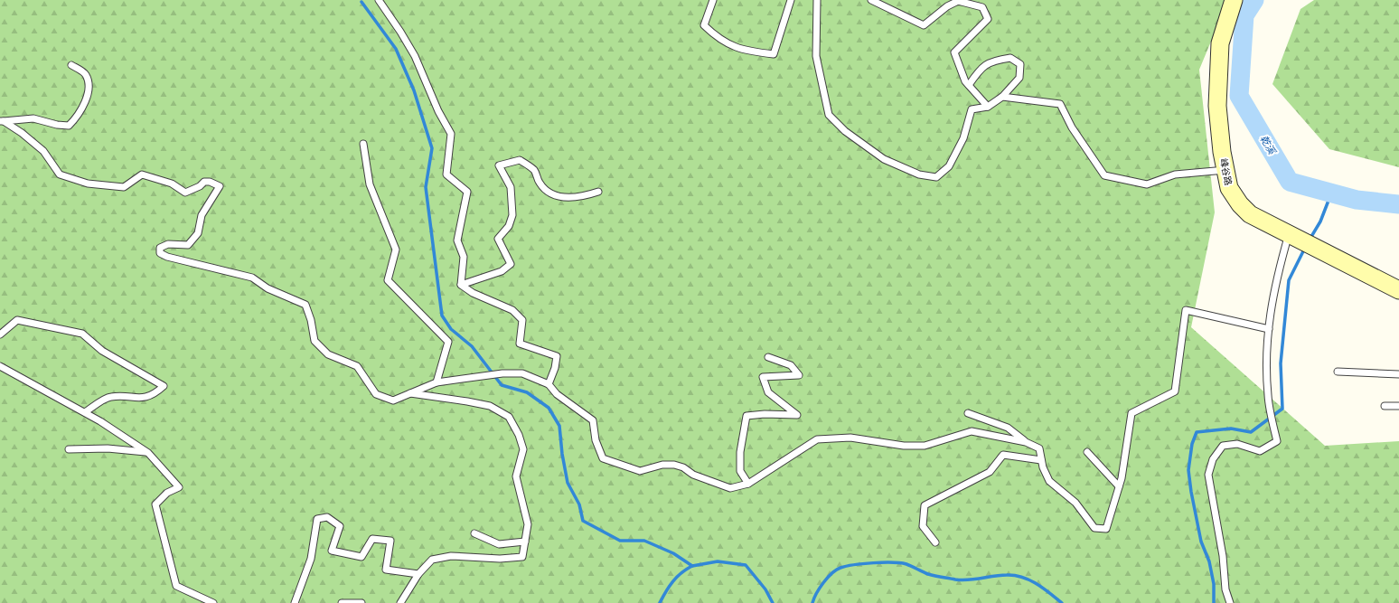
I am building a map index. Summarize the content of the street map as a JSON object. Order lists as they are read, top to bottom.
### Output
{
  "streets": {
    "street": ["峰谷路"]
  },
  "water": ["乾溪"]
}
